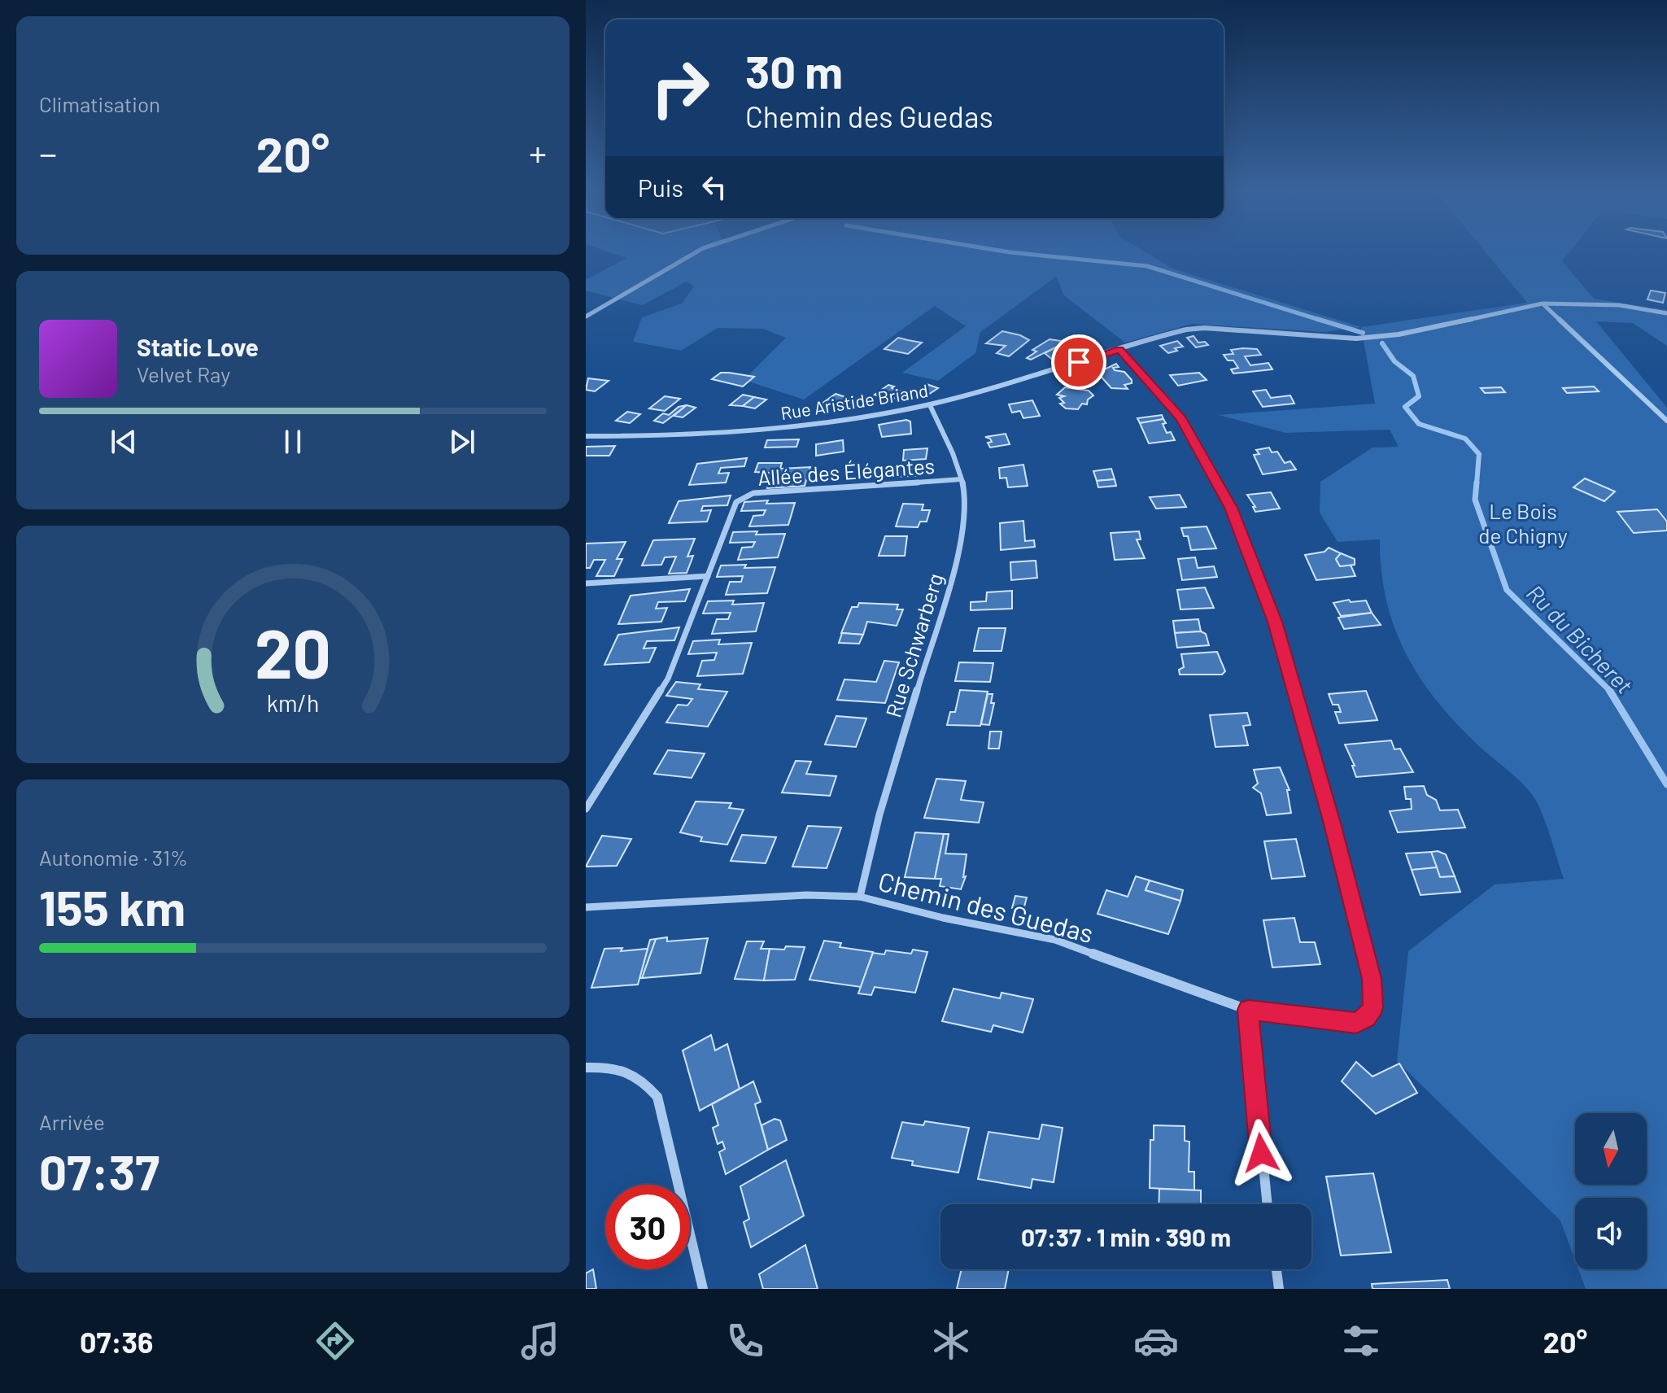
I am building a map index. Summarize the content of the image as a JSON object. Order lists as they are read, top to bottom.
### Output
{
  "streets": {
    "street": [
      "Rue Aristide Briand",
      "Allée des Élégantes",
      "Rue Schwarberg",
      "Chemin des Guedas"
    ]
  },
  "crossings": [
    ["Rue Aristide Briand", "Rue Schwarberg"],
    ["Rue Aristide Briand", "Chemin des Guedas"],
    ["Allée des Élégantes", "Rue Schwarberg"],
    ["Rue Schwarberg", "Chemin des Guedas"]
  ],
  "water": ["Ru du Bicheret"],
  "parks": ["Le Bois de Chigny"],
  "north": "bottom",
  "page": {
    "tile": [
      "Climatisation",
      ["Autonomie · 31%", "155 km"],
      ["Arrivée", "07:37"]
    ],
    "turn": ["30 m", "Chemin des Guedas"],
    "heat": ["−", "20°", "+"],
    "then": "Puis",
    "song": ["Static Love", "Velvet Ray"],
    "limit": "30",
    "trip": "07:37 · 1 min · 390 m",
    "tabs": ["07:36", "20°"],
    "gauge": ["20", "km/h"]
  }
}
